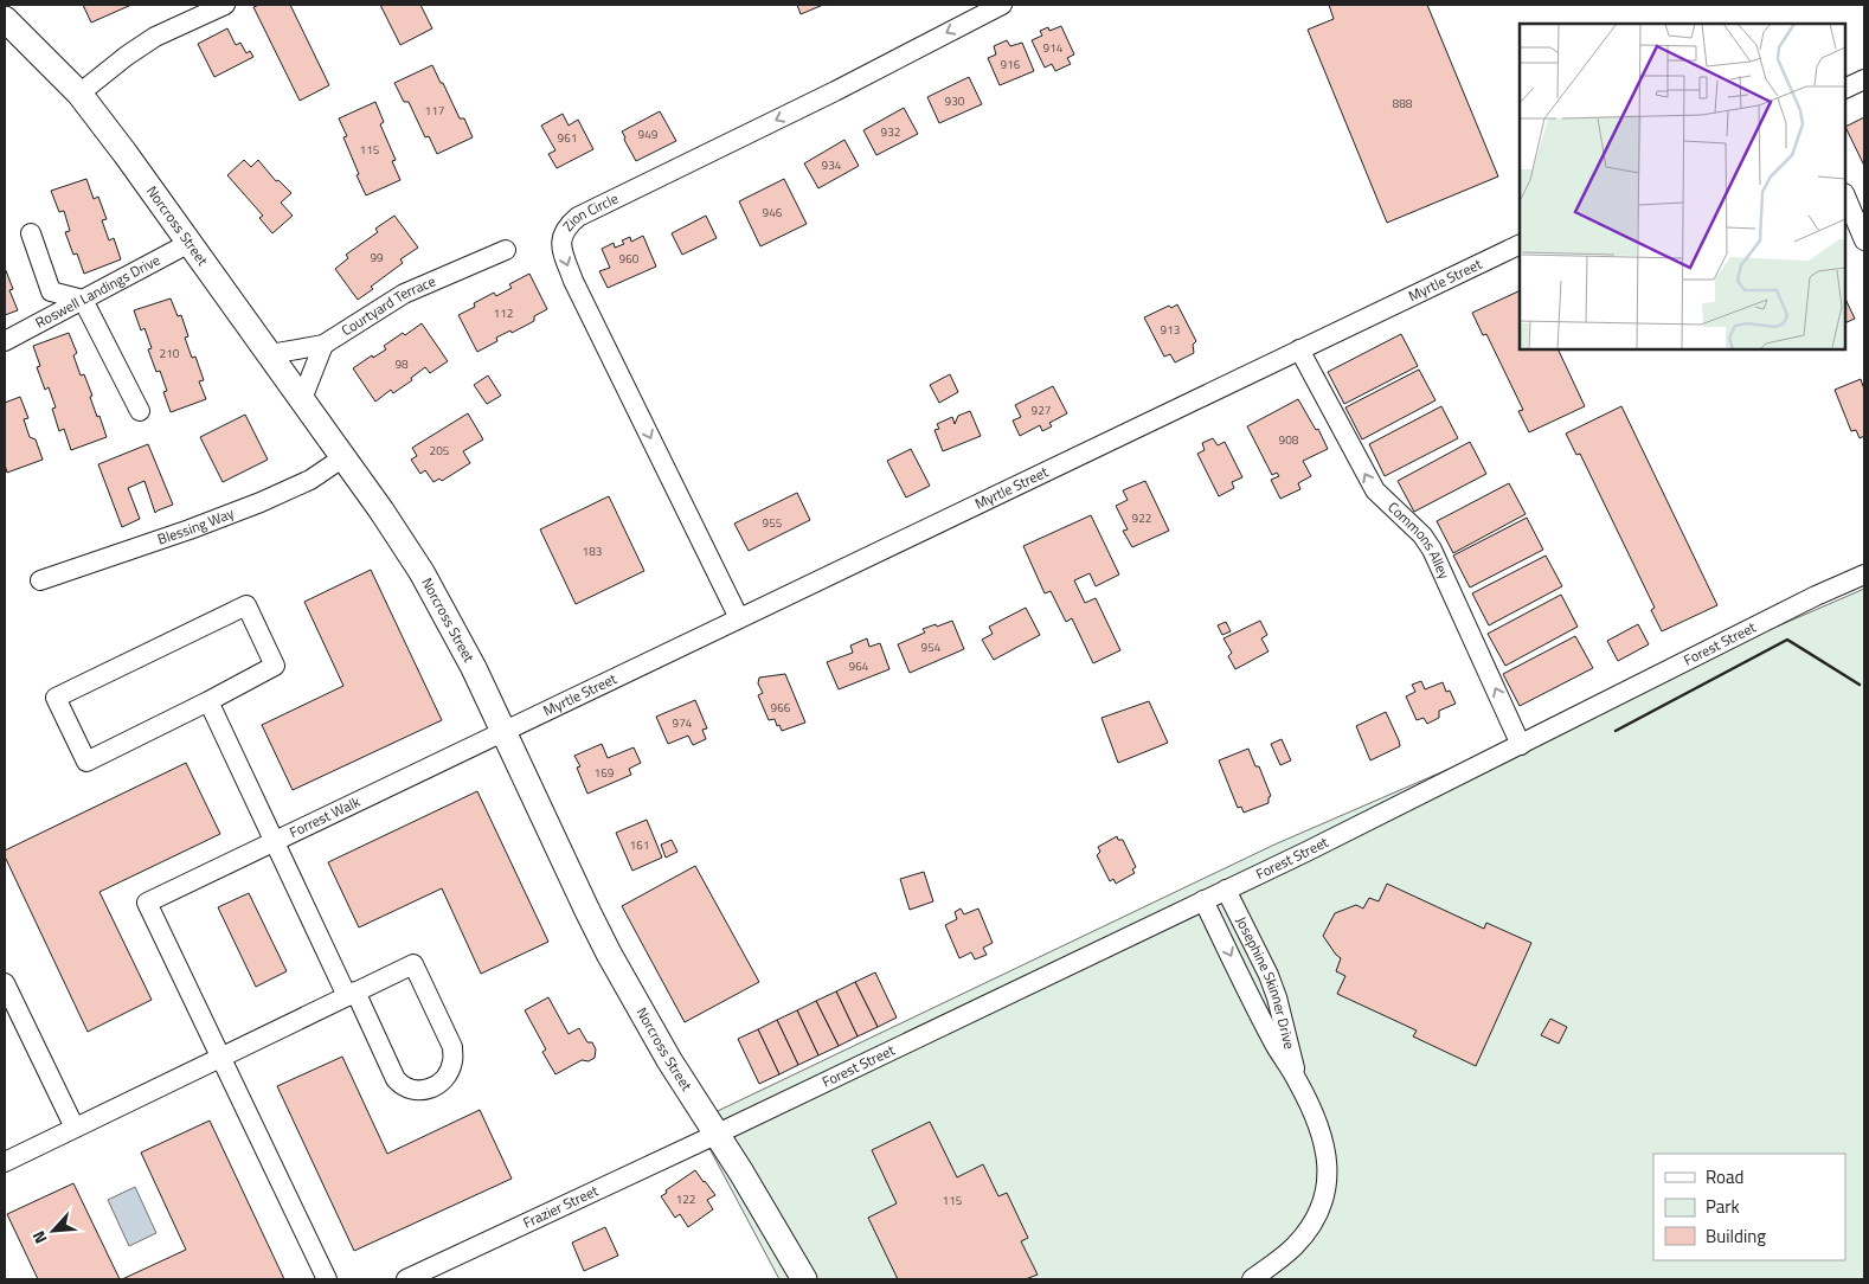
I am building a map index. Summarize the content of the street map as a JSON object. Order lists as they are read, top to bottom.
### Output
{
  "streets": {
    "street": [
      "Zion Circle",
      "Norcross Street",
      "Myrtle Street",
      "Roswell Landings Drive",
      "Courtyard Terrace",
      "Blessing Way",
      "Commons Alley",
      "Forest Street",
      "Forrest Walk",
      "Josephine Skinner Drive",
      "Frazier Street"
    ]
  },
  "crossings": [
    ["Zion Circle", "Myrtle Street"],
    ["Norcross Street", "Myrtle Street"],
    ["Norcross Street", "Roswell Landings Drive"],
    ["Norcross Street", "Courtyard Terrace"],
    ["Norcross Street", "Blessing Way"],
    ["Norcross Street", "Forest Street"],
    ["Norcross Street", "Forrest Walk"],
    ["Norcross Street", "Frazier Street"],
    ["Myrtle Street", "Commons Alley"],
    ["Myrtle Street", "Forrest Walk"],
    ["Commons Alley", "Forest Street"],
    ["Forest Street", "Josephine Skinner Drive"],
    ["Forest Street", "Frazier Street"]
  ],
  "one_way": ["Commons Alley"],
  "house_numbers": [
    "914",
    "916",
    "930",
    "888",
    "117",
    "932",
    "949",
    "961",
    "115",
    "934",
    "946",
    "99",
    "960",
    "112",
    "913",
    "210",
    "98",
    "927",
    "908",
    "205",
    "922",
    "955",
    "183",
    "954",
    "964",
    "966",
    "974",
    "169",
    "161",
    "122",
    "115"
  ],
  "legend": ["Road", "Park", "Building"],
  "north": "bottom left"
}
